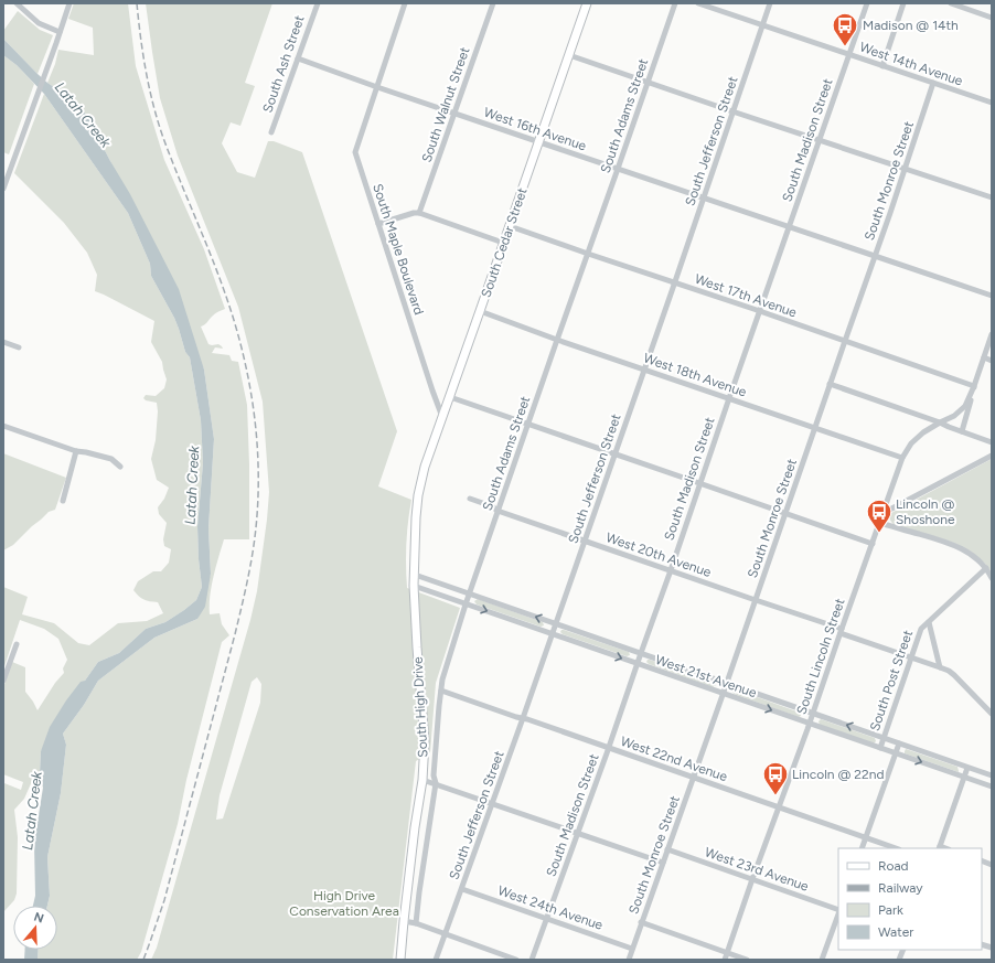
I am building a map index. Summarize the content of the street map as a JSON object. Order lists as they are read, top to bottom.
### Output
{
  "streets": {
    "main road": ["South Cedar Street", "South High Drive"],
    "street": [
      "South Ash Street",
      "West 14th Avenue",
      "South Walnut Street",
      "South Adams Street",
      "West 16th Avenue",
      "South Madison Street",
      "South Jefferson Street",
      "South Monroe Street",
      "South Maple Boulevard",
      "West 17th Avenue",
      "West 18th Avenue",
      "West 20th Avenue",
      "South Lincoln Street",
      "West 21st Avenue",
      "South Post Street",
      "West 22nd Avenue",
      "West 23rd Avenue",
      "West 24th Avenue"
    ]
  },
  "crossings": [
    ["South Ash Street", "West 16th Avenue"],
    ["West 14th Avenue", "South Madison Street"],
    ["West 14th Avenue", "South Jefferson Street"],
    ["West 14th Avenue", "South Monroe Street"],
    ["South Walnut Street", "West 16th Avenue"],
    ["South Adams Street", "West 16th Avenue"],
    ["South Adams Street", "West 17th Avenue"],
    ["South Adams Street", "West 18th Avenue"],
    ["South Adams Street", "West 20th Avenue"],
    ["South Adams Street", "West 21st Avenue"],
    ["South Adams Street", "West 22nd Avenue"],
    ["West 16th Avenue", "South Madison Street"],
    ["West 16th Avenue", "South Jefferson Street"],
    ["West 16th Avenue", "South Monroe Street"],
    ["West 16th Avenue", "South Cedar Street"],
    ["West 16th Avenue", "South Maple Boulevard"],
    ["South Madison Street", "West 17th Avenue"],
    ["South Madison Street", "West 18th Avenue"],
    ["South Madison Street", "West 20th Avenue"],
    ["South Madison Street", "West 21st Avenue"],
    ["South Madison Street", "West 22nd Avenue"],
    ["South Madison Street", "West 24th Avenue"],
    ["South Jefferson Street", "West 17th Avenue"],
    ["South Jefferson Street", "West 18th Avenue"],
    ["South Jefferson Street", "West 20th Avenue"],
    ["South Jefferson Street", "West 21st Avenue"],
    ["South Jefferson Street", "West 22nd Avenue"],
    ["South Jefferson Street", "West 24th Avenue"],
    ["South Monroe Street", "West 17th Avenue"],
    ["South Monroe Street", "West 18th Avenue"],
    ["South Monroe Street", "West 20th Avenue"],
    ["South Monroe Street", "West 21st Avenue"],
    ["South Monroe Street", "West 22nd Avenue"],
    ["South Monroe Street", "West 23rd Avenue"],
    ["South Monroe Street", "West 24th Avenue"],
    ["South Cedar Street", "South Maple Boulevard"],
    ["South Cedar Street", "West 17th Avenue"],
    ["South Cedar Street", "West 18th Avenue"],
    ["South Cedar Street", "South High Drive"],
    ["West 17th Avenue", "South Lincoln Street"],
    ["West 18th Avenue", "South Lincoln Street"],
    ["West 20th Avenue", "South Lincoln Street"],
    ["West 20th Avenue", "South Post Street"],
    ["South Lincoln Street", "West 21st Avenue"],
    ["South Lincoln Street", "West 22nd Avenue"],
    ["South Lincoln Street", "West 23rd Avenue"],
    ["West 21st Avenue", "South Post Street"],
    ["West 21st Avenue", "South High Drive"]
  ],
  "water": ["Latah Creek"],
  "parks": ["High Drive Conservation Area"],
  "places": {
    "bus stop": ["Madison @ 14th", "Lincoln @ Shoshone", "Lincoln @ 22nd"]
  },
  "legend": [
    "Road",
    "Railway",
    "Park",
    "Water"
  ],
  "north": "top"
}
